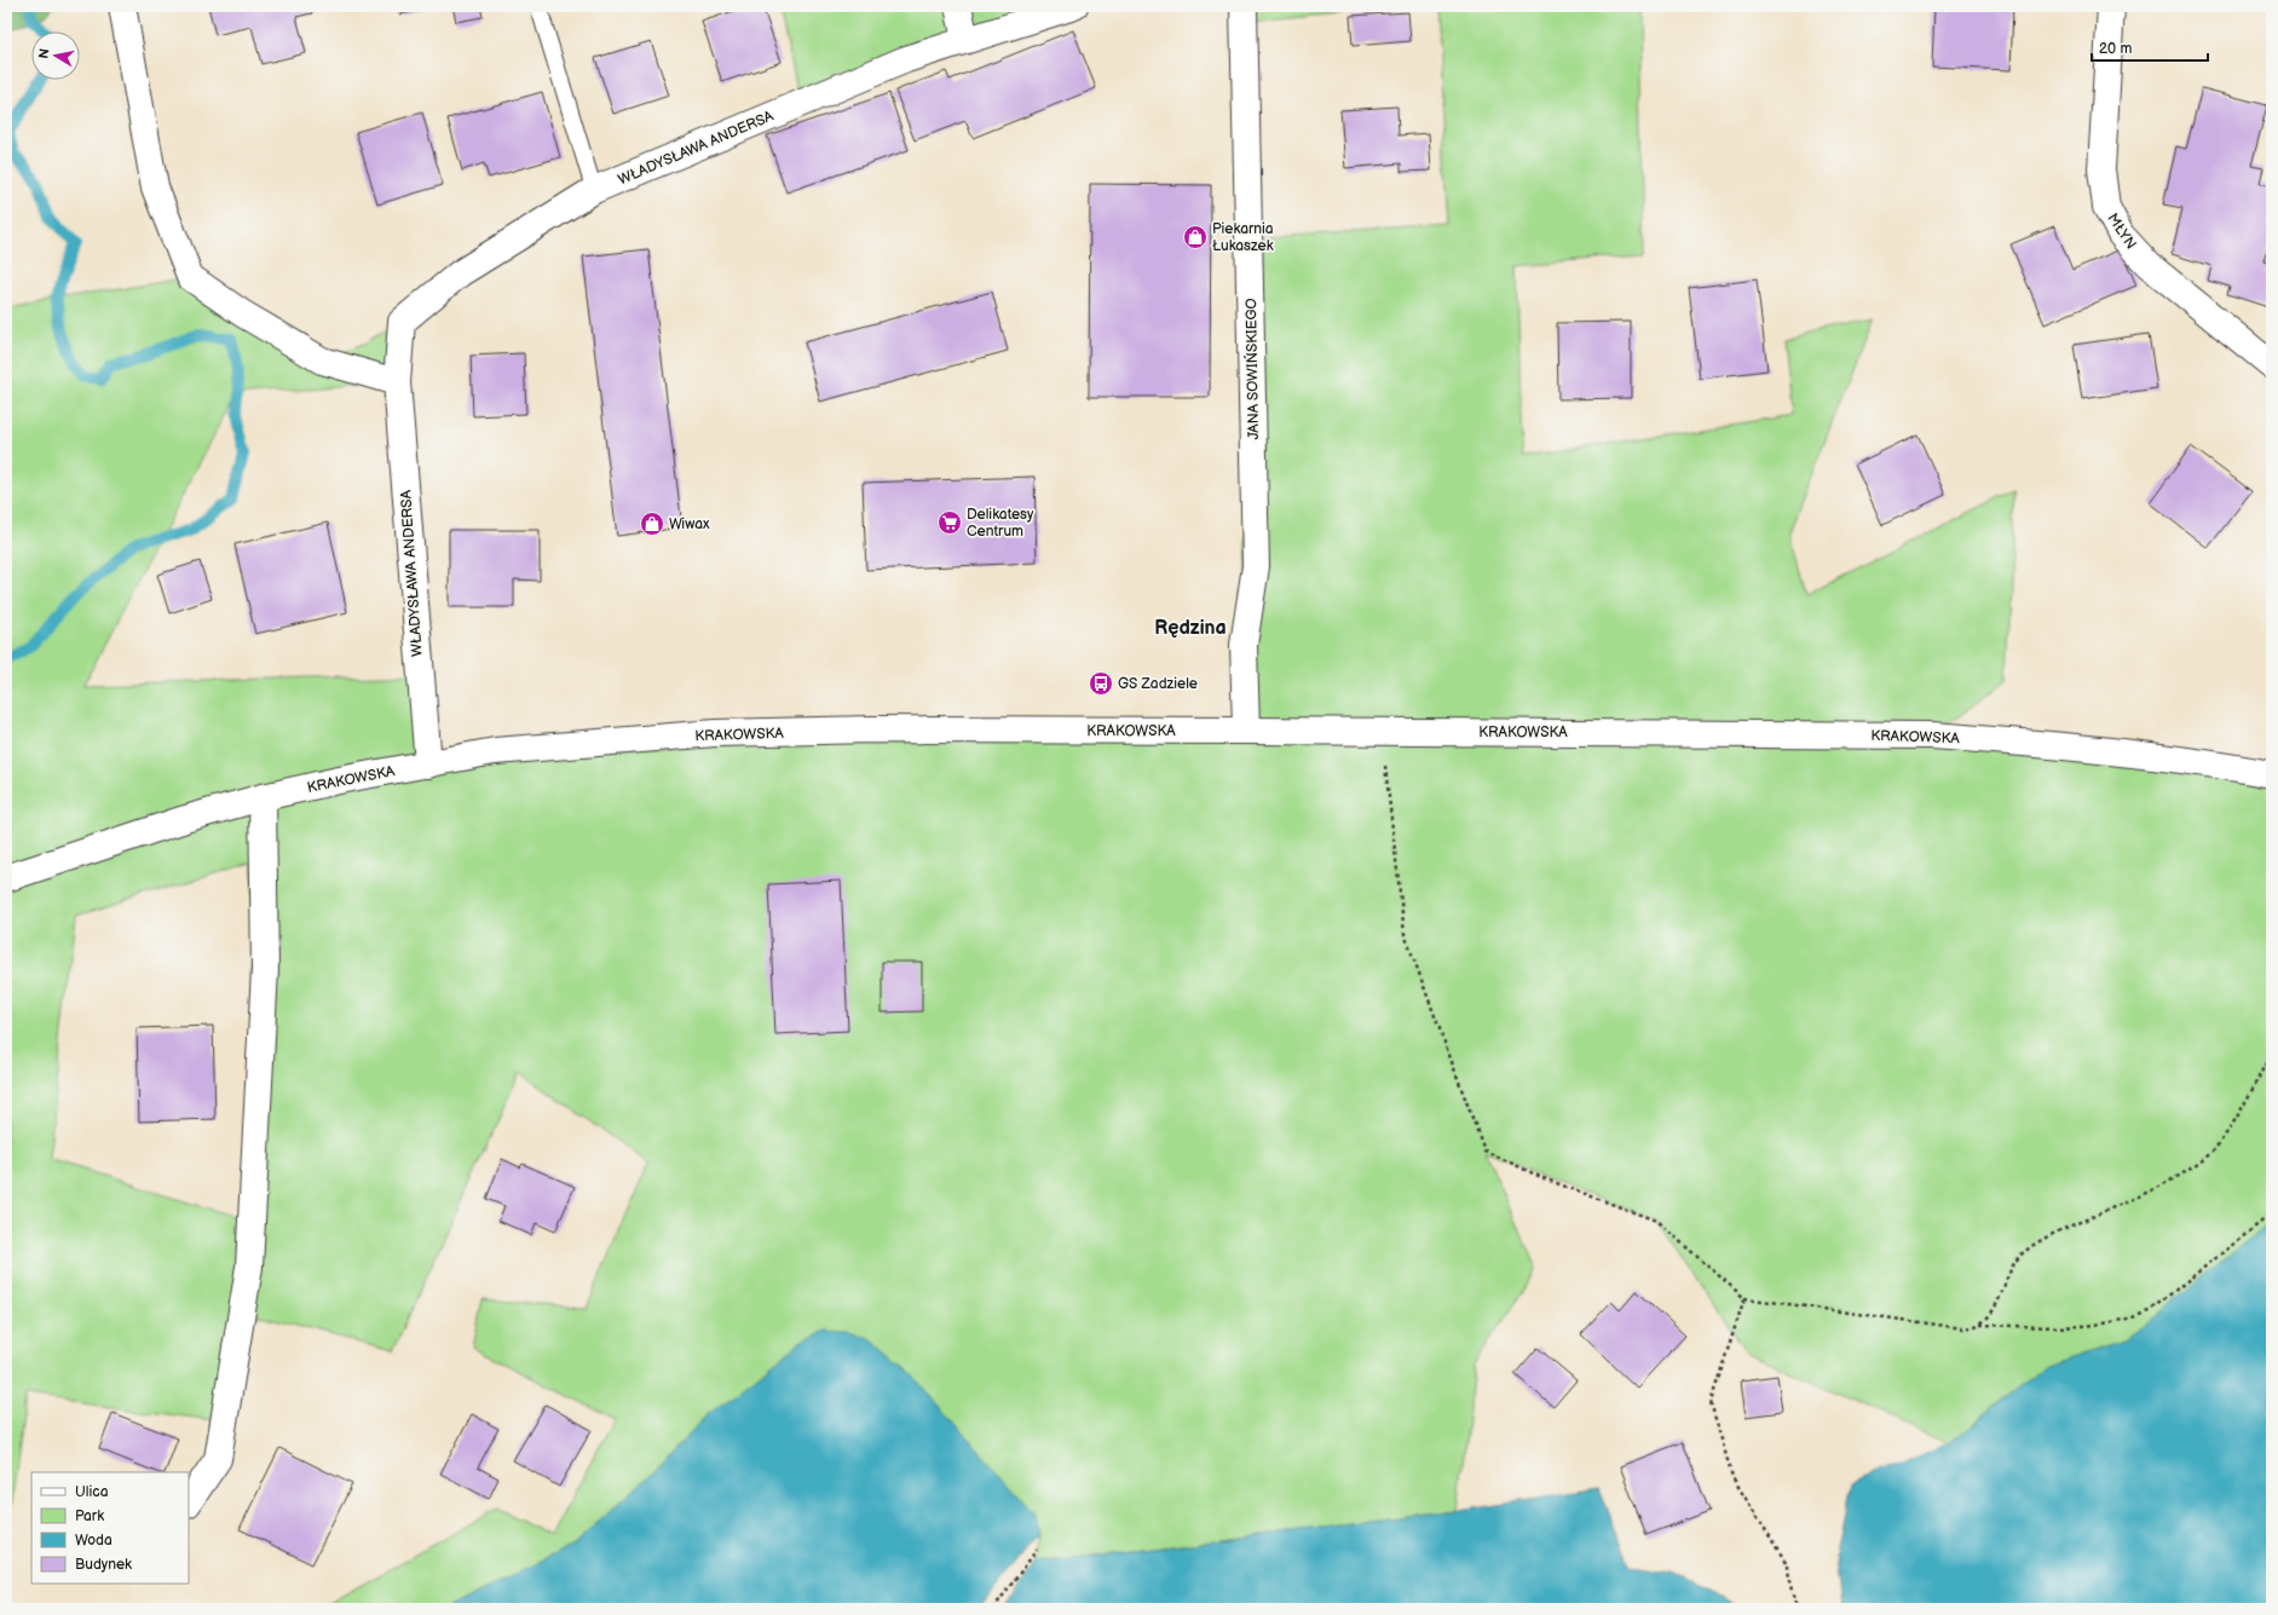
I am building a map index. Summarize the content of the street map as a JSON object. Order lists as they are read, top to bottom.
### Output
{
  "streets": {
    "street": [
      "WŁADYSŁAWA ANDERSA",
      "MŁYN",
      "JANA SOWIŃSKIEGO",
      "KRAKOWSKA"
    ]
  },
  "crossings": [
    ["WŁADYSŁAWA ANDERSA", "KRAKOWSKA"],
    ["JANA SOWIŃSKIEGO", "KRAKOWSKA"]
  ],
  "districts": ["Rędzina"],
  "places": {
    "shop": ["Piekarnia Łukaszek", "Wiwax"],
    "supermarket": ["Delikatesy Centrum"],
    "bus stop": ["GS Zadziele"]
  },
  "legend": [
    "Ulica",
    "Park",
    "Woda",
    "Budynek"
  ],
  "scale_bar": "20 m",
  "north": "left"
}
